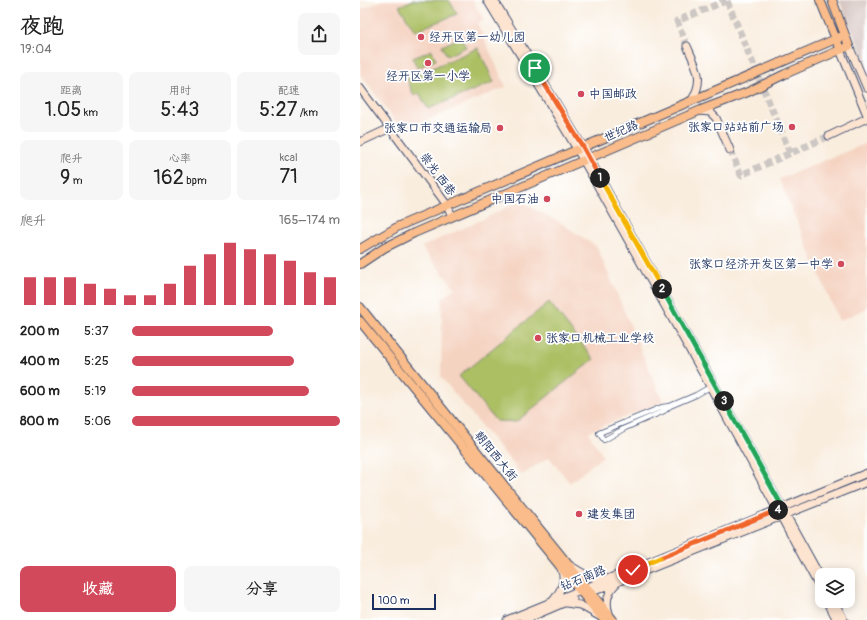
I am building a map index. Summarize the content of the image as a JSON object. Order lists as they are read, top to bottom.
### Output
{
  "streets": {
    "main road": [
      "世纪路",
      "崇光 西巷",
      "朝阳西大街",
      "钻石南路"
    ]
  },
  "crossings": [
    ["世纪路", "崇光 西巷"],
    ["朝阳西大街", "钻石南路"]
  ],
  "places": [
    "经开区第一幼儿园",
    "经开区第一小学",
    "中国邮政",
    "张家口站站前广场",
    "张家口市交通运输局",
    "中国石油",
    "张家口经济开发区第一中学",
    "张家口机械工业学校",
    "建发集团"
  ],
  "scale_bar": "100 m",
  "page": {
    "heading": ["夜跑", "19:04"],
    "stats": [
      ["距离", "1.05 km"],
      ["用时", "5:43"],
      ["配速", "5:27 /km"],
      ["爬升", "9 m"],
      ["心率", "162 bpm"],
      ["kcal", "71"]
    ],
    "pins": [
      "1",
      "2",
      "3",
      "4"
    ],
    "chart": ["爬升", "165–174 m"],
    "list": [
      {
        "name": "200 m",
        "note": "5:37"
      },
      {
        "name": "400 m",
        "note": "5:25"
      },
      {
        "name": "600 m",
        "note": "5:19"
      },
      {
        "name": "800 m",
        "note": "5:06"
      }
    ],
    "buttons": ["收藏", "分享"],
    "scale": "100 m"
  }
}
